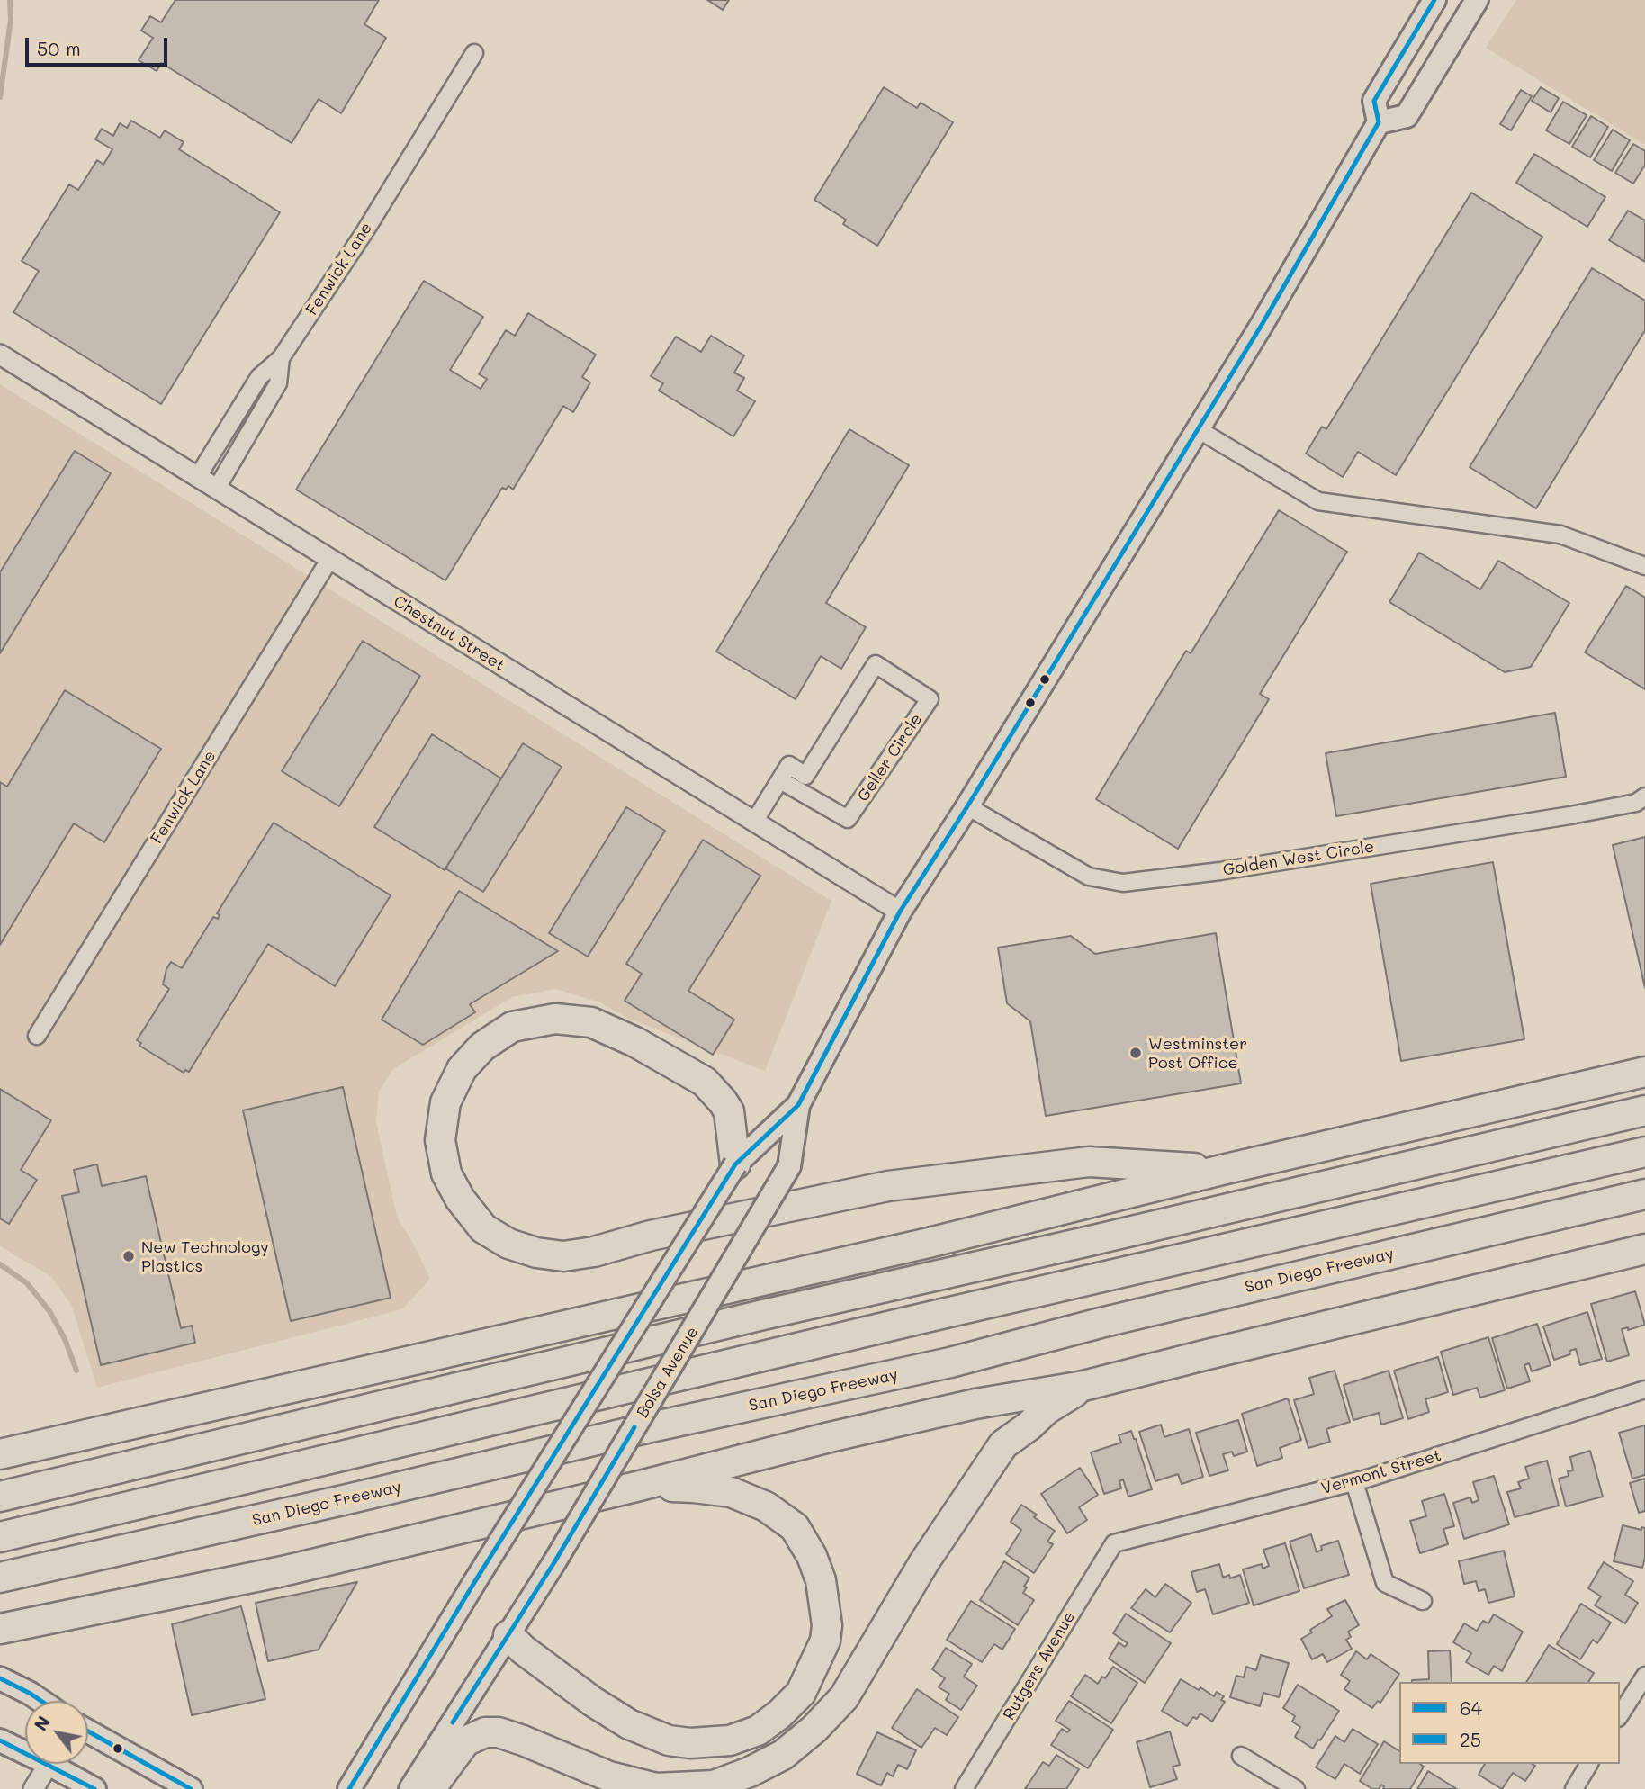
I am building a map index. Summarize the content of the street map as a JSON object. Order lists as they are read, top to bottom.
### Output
{
  "streets": {
    "highway": ["San Diego Freeway"],
    "main road": ["Bolsa Avenue"],
    "street": [
      "Fenwick Lane",
      "Chestnut Street",
      "Geller Circle",
      "Golden West Circle",
      "Vermont Street",
      "Rutgers Avenue"
    ]
  },
  "crossings": [
    ["Fenwick Lane", "Chestnut Street"],
    ["Chestnut Street", "Bolsa Avenue"],
    ["Golden West Circle", "Bolsa Avenue"],
    ["Vermont Street", "Rutgers Avenue"]
  ],
  "places": ["Westminster Post Office", "New Technology Plastics"],
  "lines": ["transit line 64", "transit line 25"],
  "legend": ["64", "25"],
  "scale_bar": "50 m",
  "north": "top left"
}
